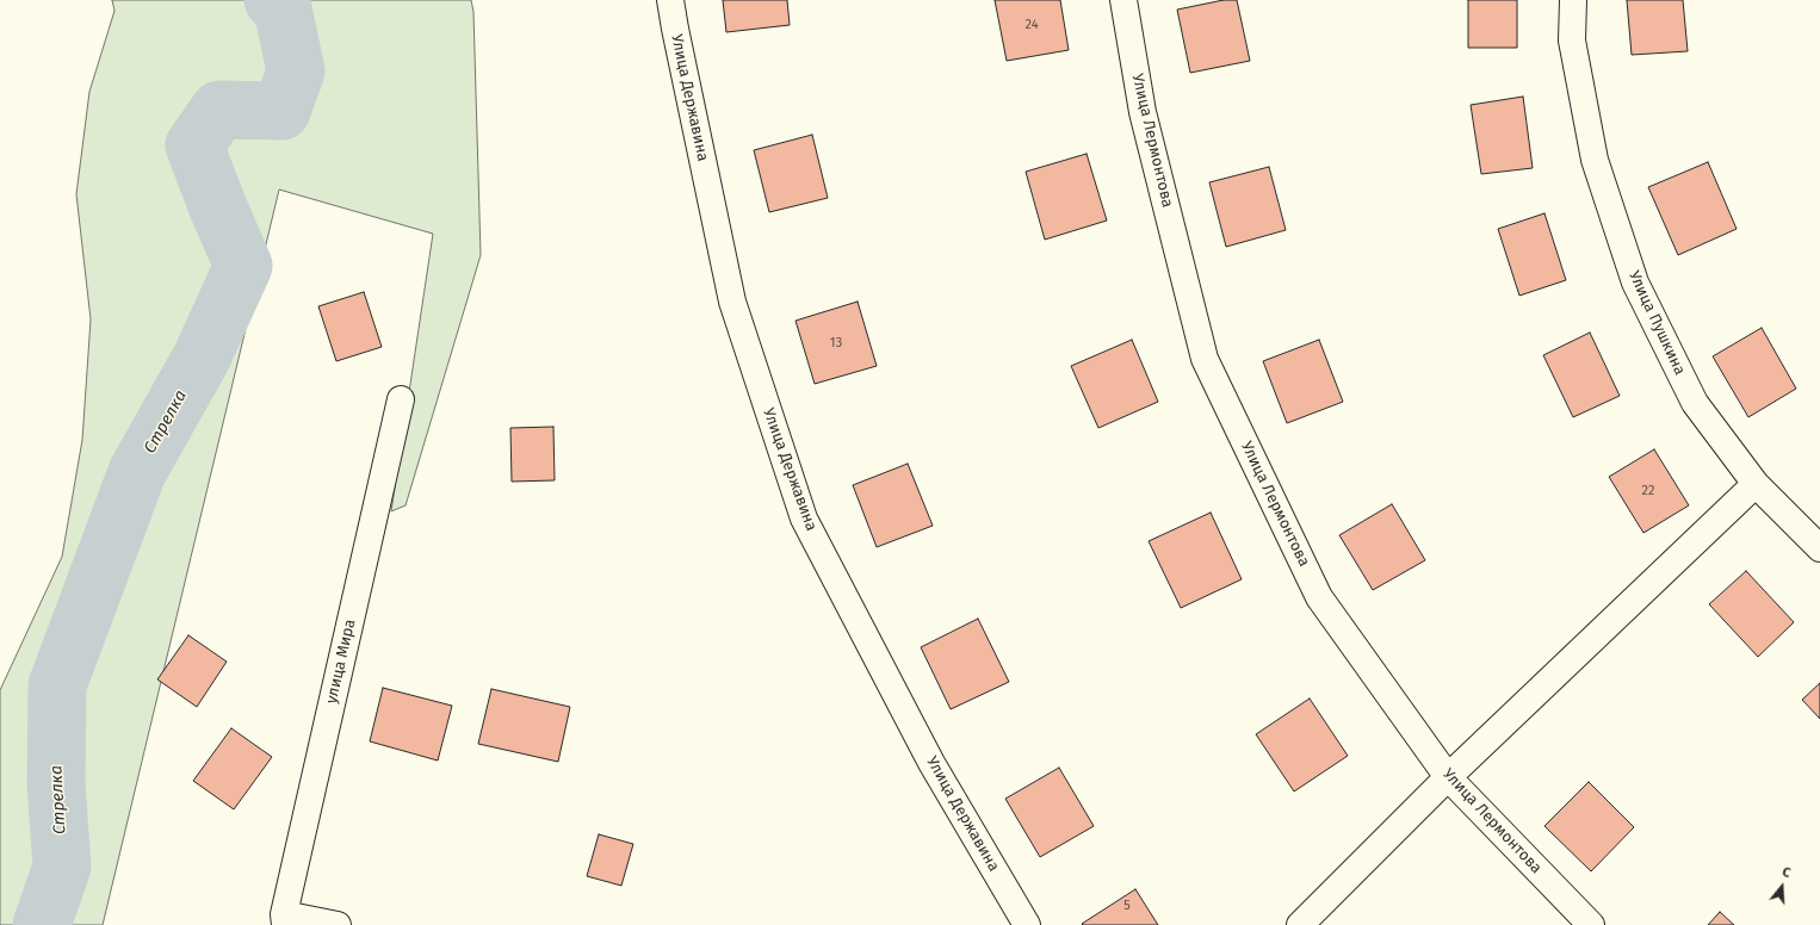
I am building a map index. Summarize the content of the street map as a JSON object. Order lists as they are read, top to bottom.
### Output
{
  "streets": {
    "street": [
      "Улица Державина",
      "Улица Лермонтова",
      "Улица Пушкина",
      "улица Мира"
    ]
  },
  "water": ["Стрелка"],
  "house_numbers": [
    "24",
    "13",
    "22",
    "5"
  ],
  "north": "top"
}
